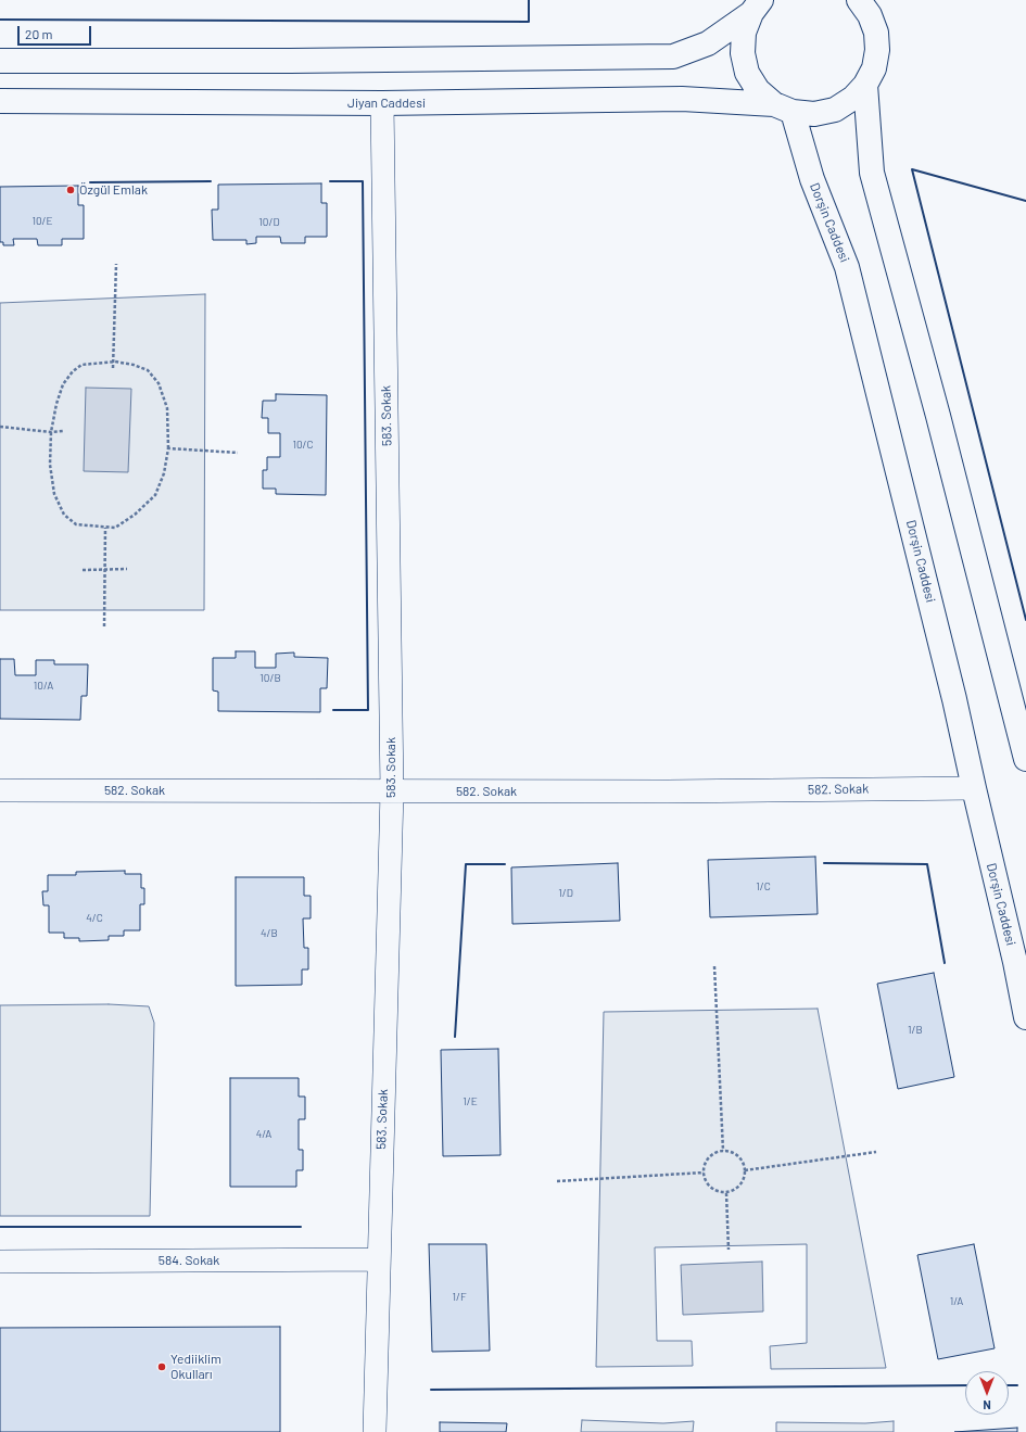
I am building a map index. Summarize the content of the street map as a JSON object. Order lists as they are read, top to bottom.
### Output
{
  "streets": {
    "main road": ["Jiyan Caddesi", "Dorşin Caddesi"],
    "street": ["583. Sokak", "582. Sokak", "584. Sokak"]
  },
  "crossings": [
    ["Jiyan Caddesi", "Dorşin Caddesi"],
    ["Jiyan Caddesi", "583. Sokak"],
    ["Dorşin Caddesi", "582. Sokak"],
    ["583. Sokak", "582. Sokak"],
    ["583. Sokak", "584. Sokak"]
  ],
  "places": ["Özgül Emlak", "Yediiklim Okulları"],
  "house_numbers": [
    "10/E",
    "10/D",
    "10/C",
    "10/B",
    "10/A",
    "1/C",
    "1/D",
    "4/C",
    "4/B",
    "1/B",
    "1/E",
    "4/A",
    "1/F",
    "1/A"
  ],
  "scale_bar": "20 m",
  "north": "bottom"
}
